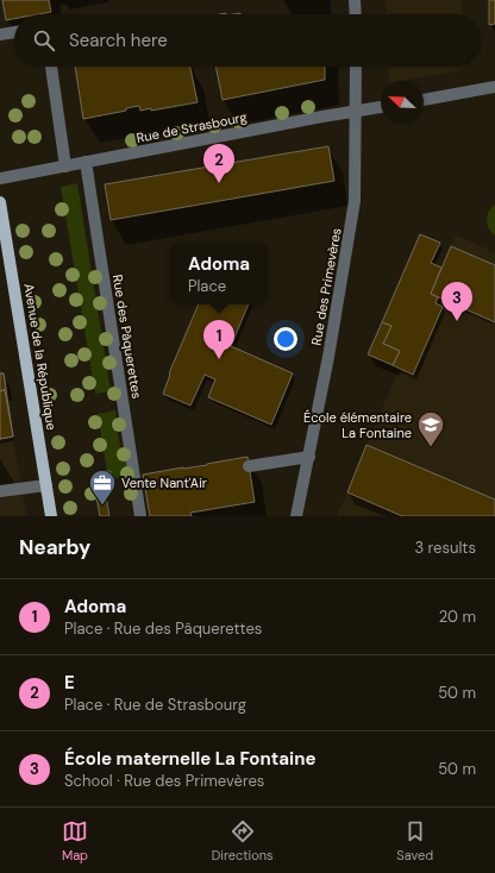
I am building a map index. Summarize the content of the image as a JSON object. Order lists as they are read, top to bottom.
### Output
{
  "streets": {
    "main road": ["Avenue de la République"],
    "street": ["Rue de Strasbourg", "Rue des Primevères", "Rue des Pâquerettes"]
  },
  "crossings": [
    ["Rue de Strasbourg", "Rue des Primevères"],
    ["Rue de Strasbourg", "Rue des Pâquerettes"]
  ],
  "places": {
    "school or university": ["École élémentaire La Fontaine"],
    "office": ["Vente Nant'Air"]
  },
  "north": "top left",
  "page": {
    "search": "Search here",
    "pins": ["2", "3", "1"],
    "popup": ["Adoma", "Place"],
    "heading": ["Nearby", "3 results"],
    "list": [
      {
        "mark": "1",
        "name": "Adoma",
        "note": "Place · Rue des Pâquerettes",
        "value": "20 m"
      },
      {
        "mark": "2",
        "name": "E",
        "note": "Place · Rue de Strasbourg",
        "value": "50 m"
      },
      {
        "mark": "3",
        "name": "École maternelle La Fontaine",
        "note": "School · Rue des Primevères",
        "value": "50 m"
      }
    ],
    "nav": ["Map", "Directions", "Saved"]
  }
}
